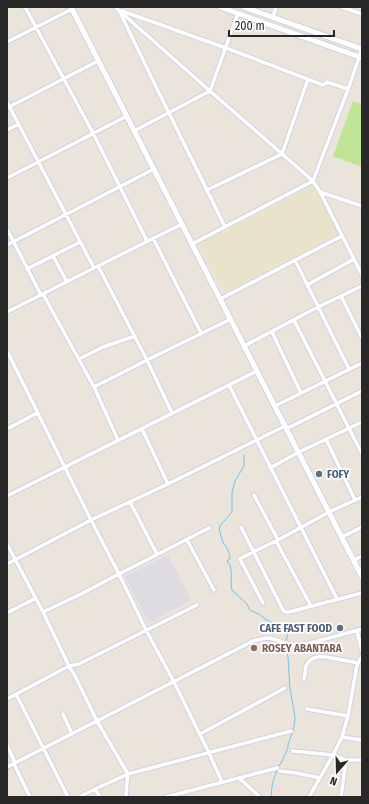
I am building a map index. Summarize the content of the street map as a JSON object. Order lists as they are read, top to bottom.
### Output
{
  "places": ["FOFY", "CAFE FAST FOOD", "ROSEY ABANTARA"],
  "scale_bar": "200 m",
  "north": "bottom"
}
